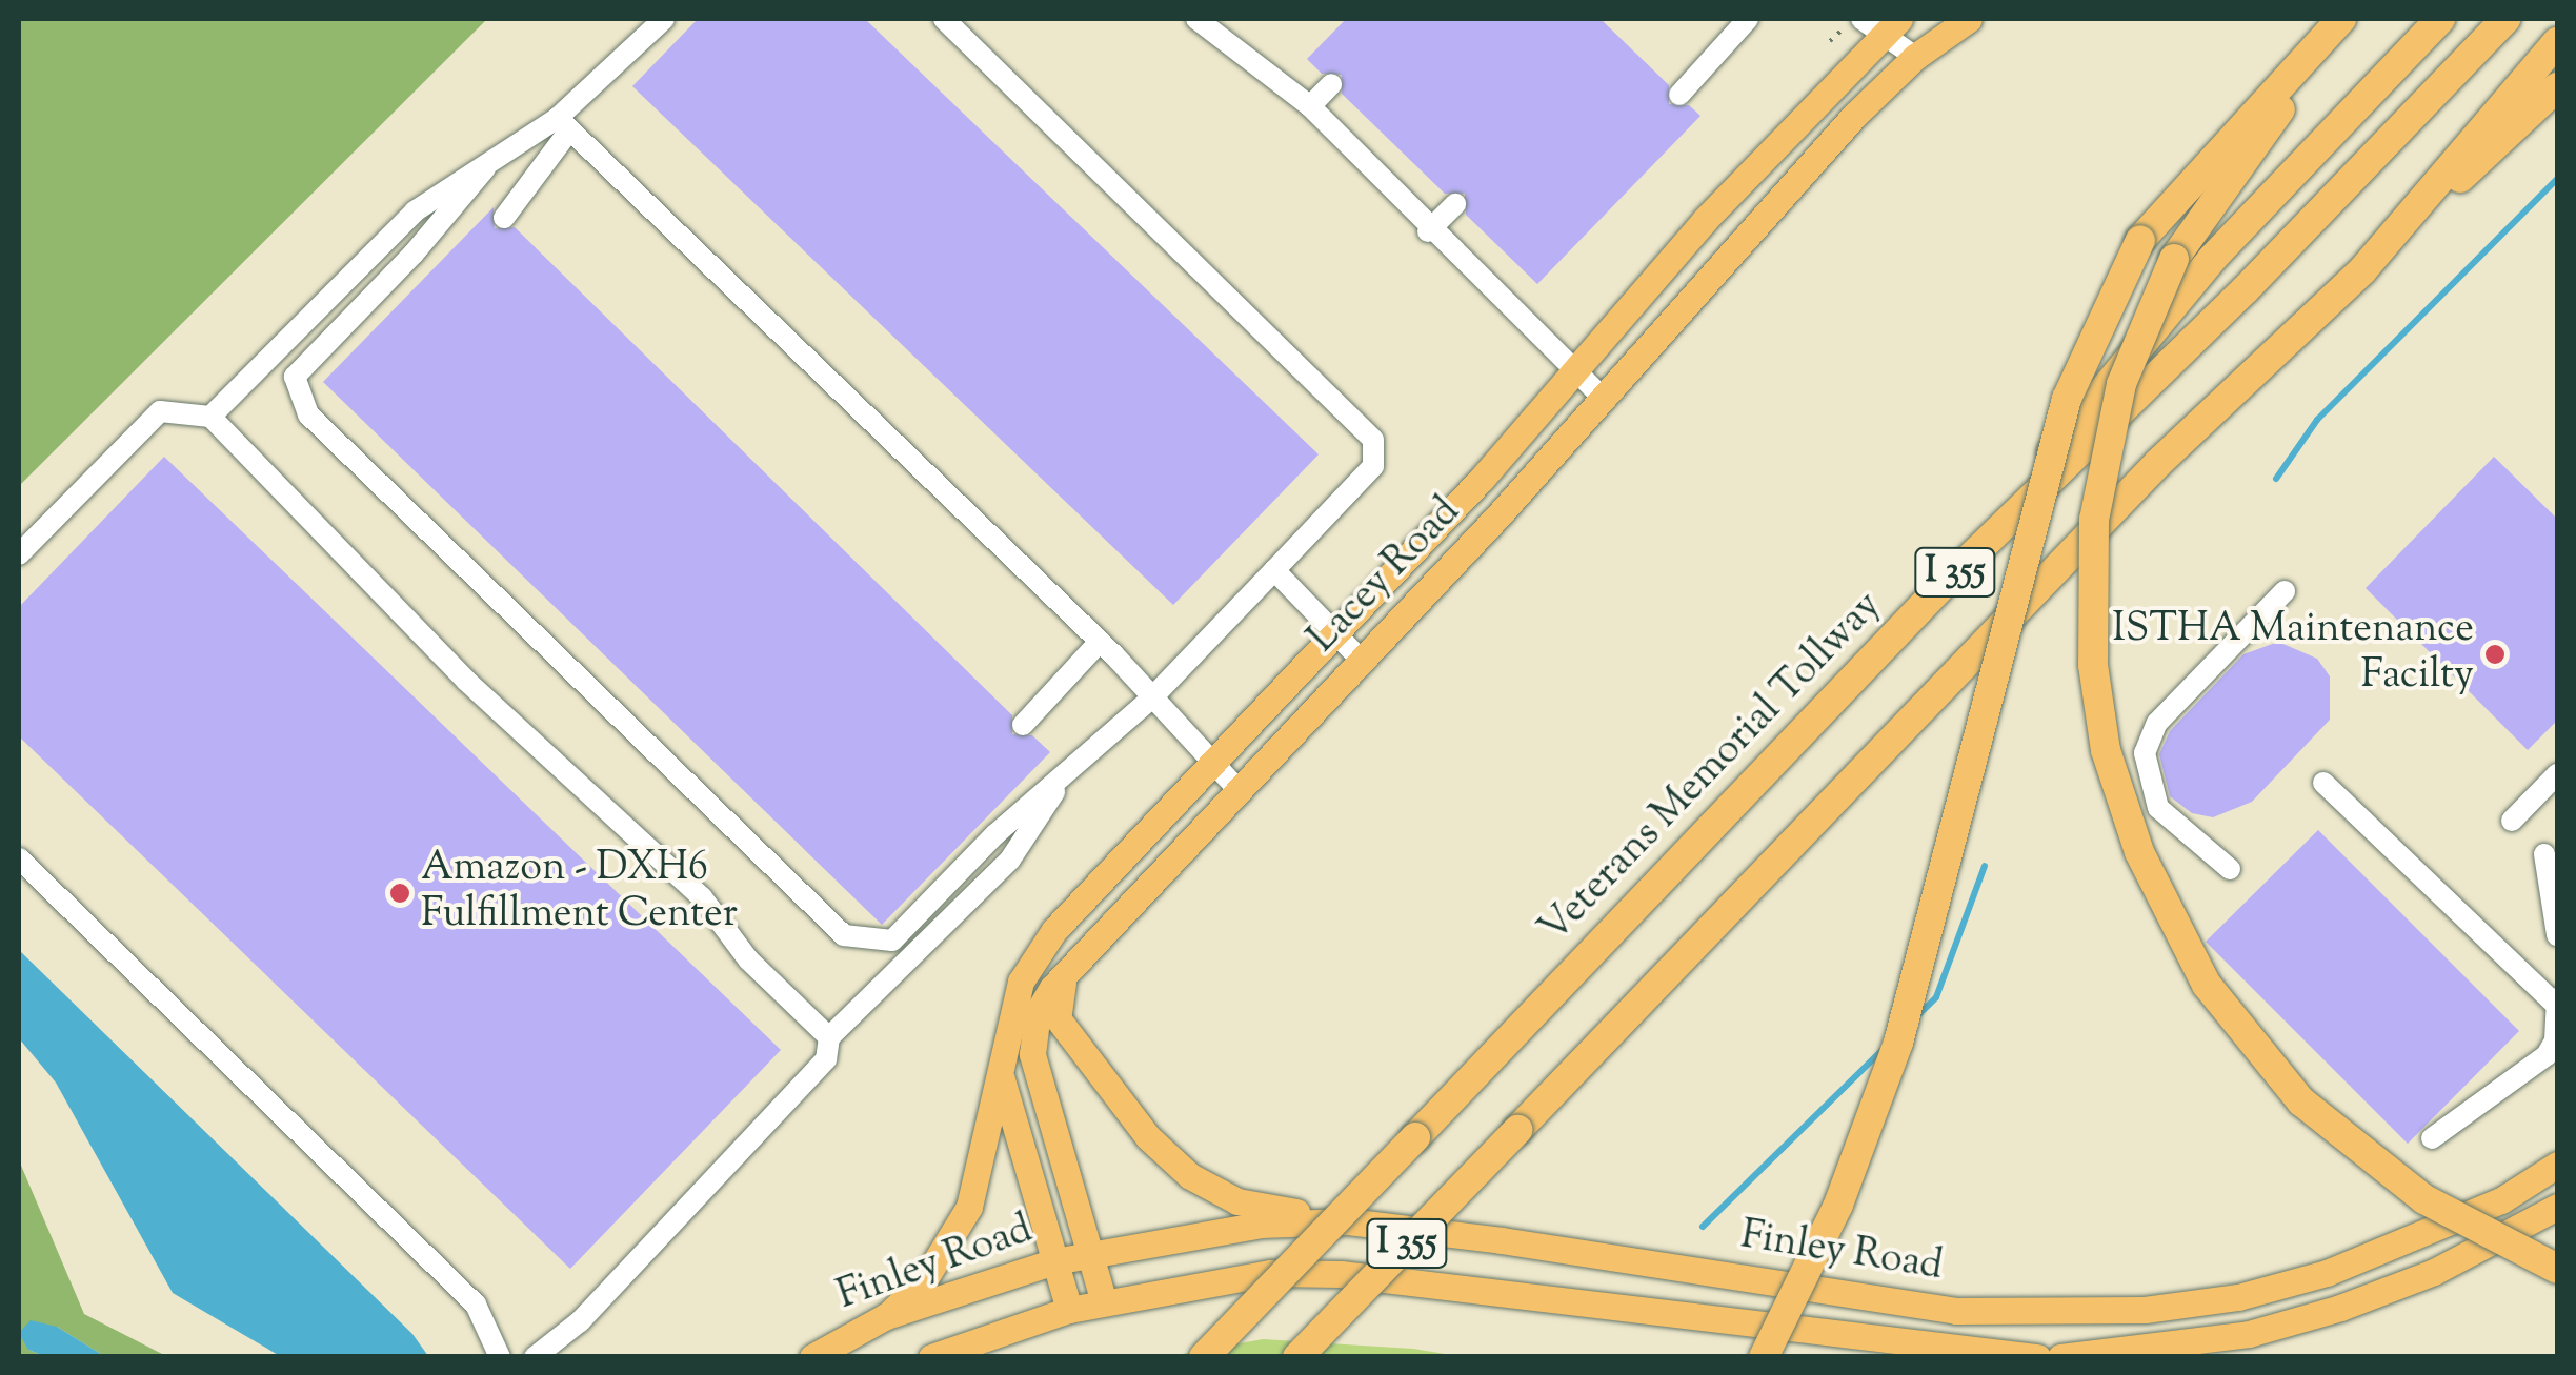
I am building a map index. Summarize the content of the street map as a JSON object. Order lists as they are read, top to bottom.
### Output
{
  "streets": {
    "highway": ["I 355", "Veterans Memorial Tollway"],
    "main road": ["Lacey Road", "Finley Road"]
  },
  "crossings": [
    ["Lacey Road", "Finley Road"]
  ],
  "places": ["ISTHA Maintenance Facilty", "Amazon - DXH6 Fulfillment Center"]
}
